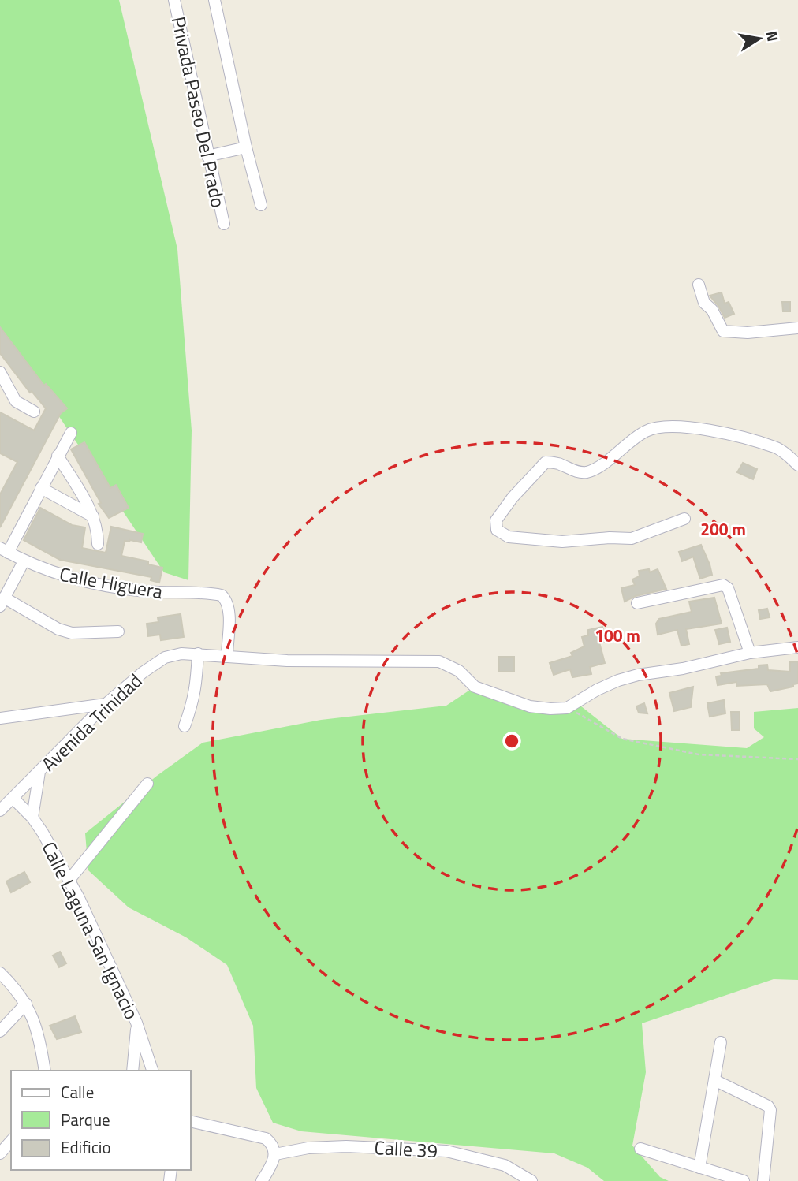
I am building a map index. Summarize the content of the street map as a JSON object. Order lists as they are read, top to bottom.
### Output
{
  "streets": {
    "street": [
      "Privada Paseo Del Prado",
      "Calle Higuera",
      "Avenida Trinidad",
      "Calle Laguna San Ignacio",
      "Calle 39"
    ]
  },
  "crossings": [
    ["Calle Higuera", "Avenida Trinidad"],
    ["Avenida Trinidad", "Calle Laguna San Ignacio"]
  ],
  "legend": ["Calle", "Parque", "Edificio"],
  "north": "right",
  "rings": ["200 m", "100 m"]
}
